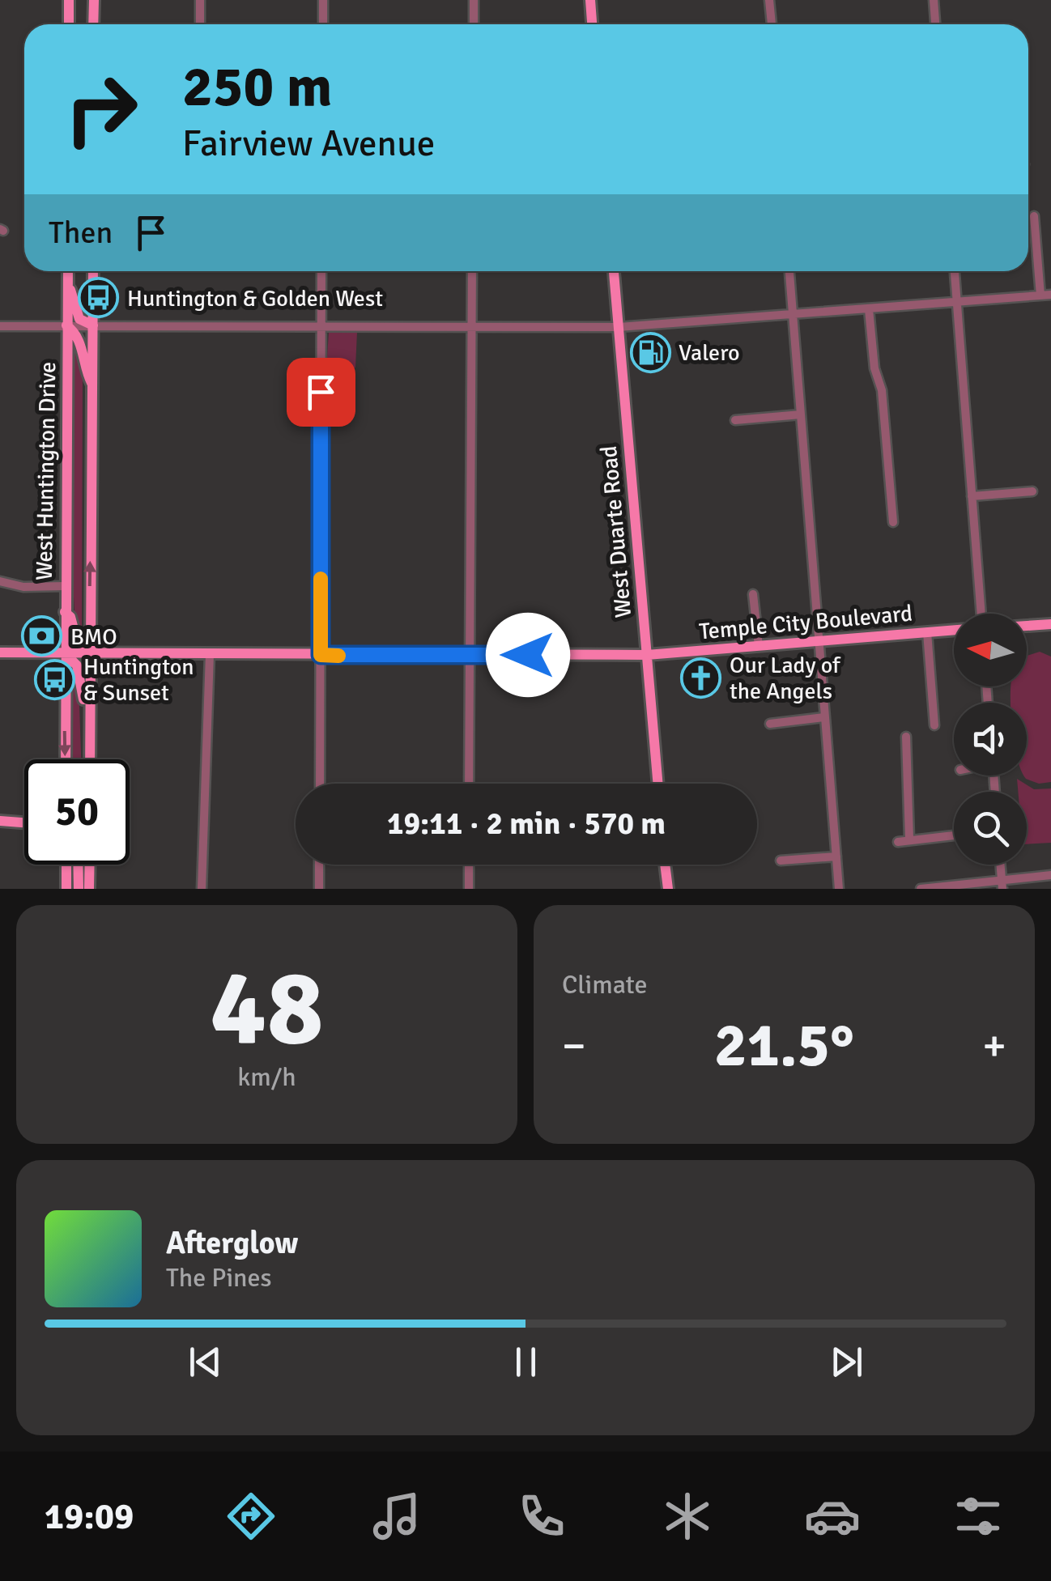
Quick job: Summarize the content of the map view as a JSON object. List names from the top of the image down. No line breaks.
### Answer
{"streets":{"main road":["West Huntington Drive","West Duarte Road","Temple City Boulevard"]},"crossings":[["West Huntington Drive","Temple City Boulevard"],["West Duarte Road","Temple City Boulevard"]],"places":{"bus stop":["Huntington & Golden West","Huntington & Sunset"],"fuel station":["Valero"],"bank":["BMO"],"church":["Our Lady of the Angels"]},"north":"left","page":{"turn":["250 m","Fairview Avenue"],"then":"Then","limit":"50","trip":"19:11 · 2 min · 570 m","tile":[["48","km/h"],"Climate"],"heat":["−","21.5°","+"],"song":["Afterglow","The Pines"],"tabs":"19:09"}}
